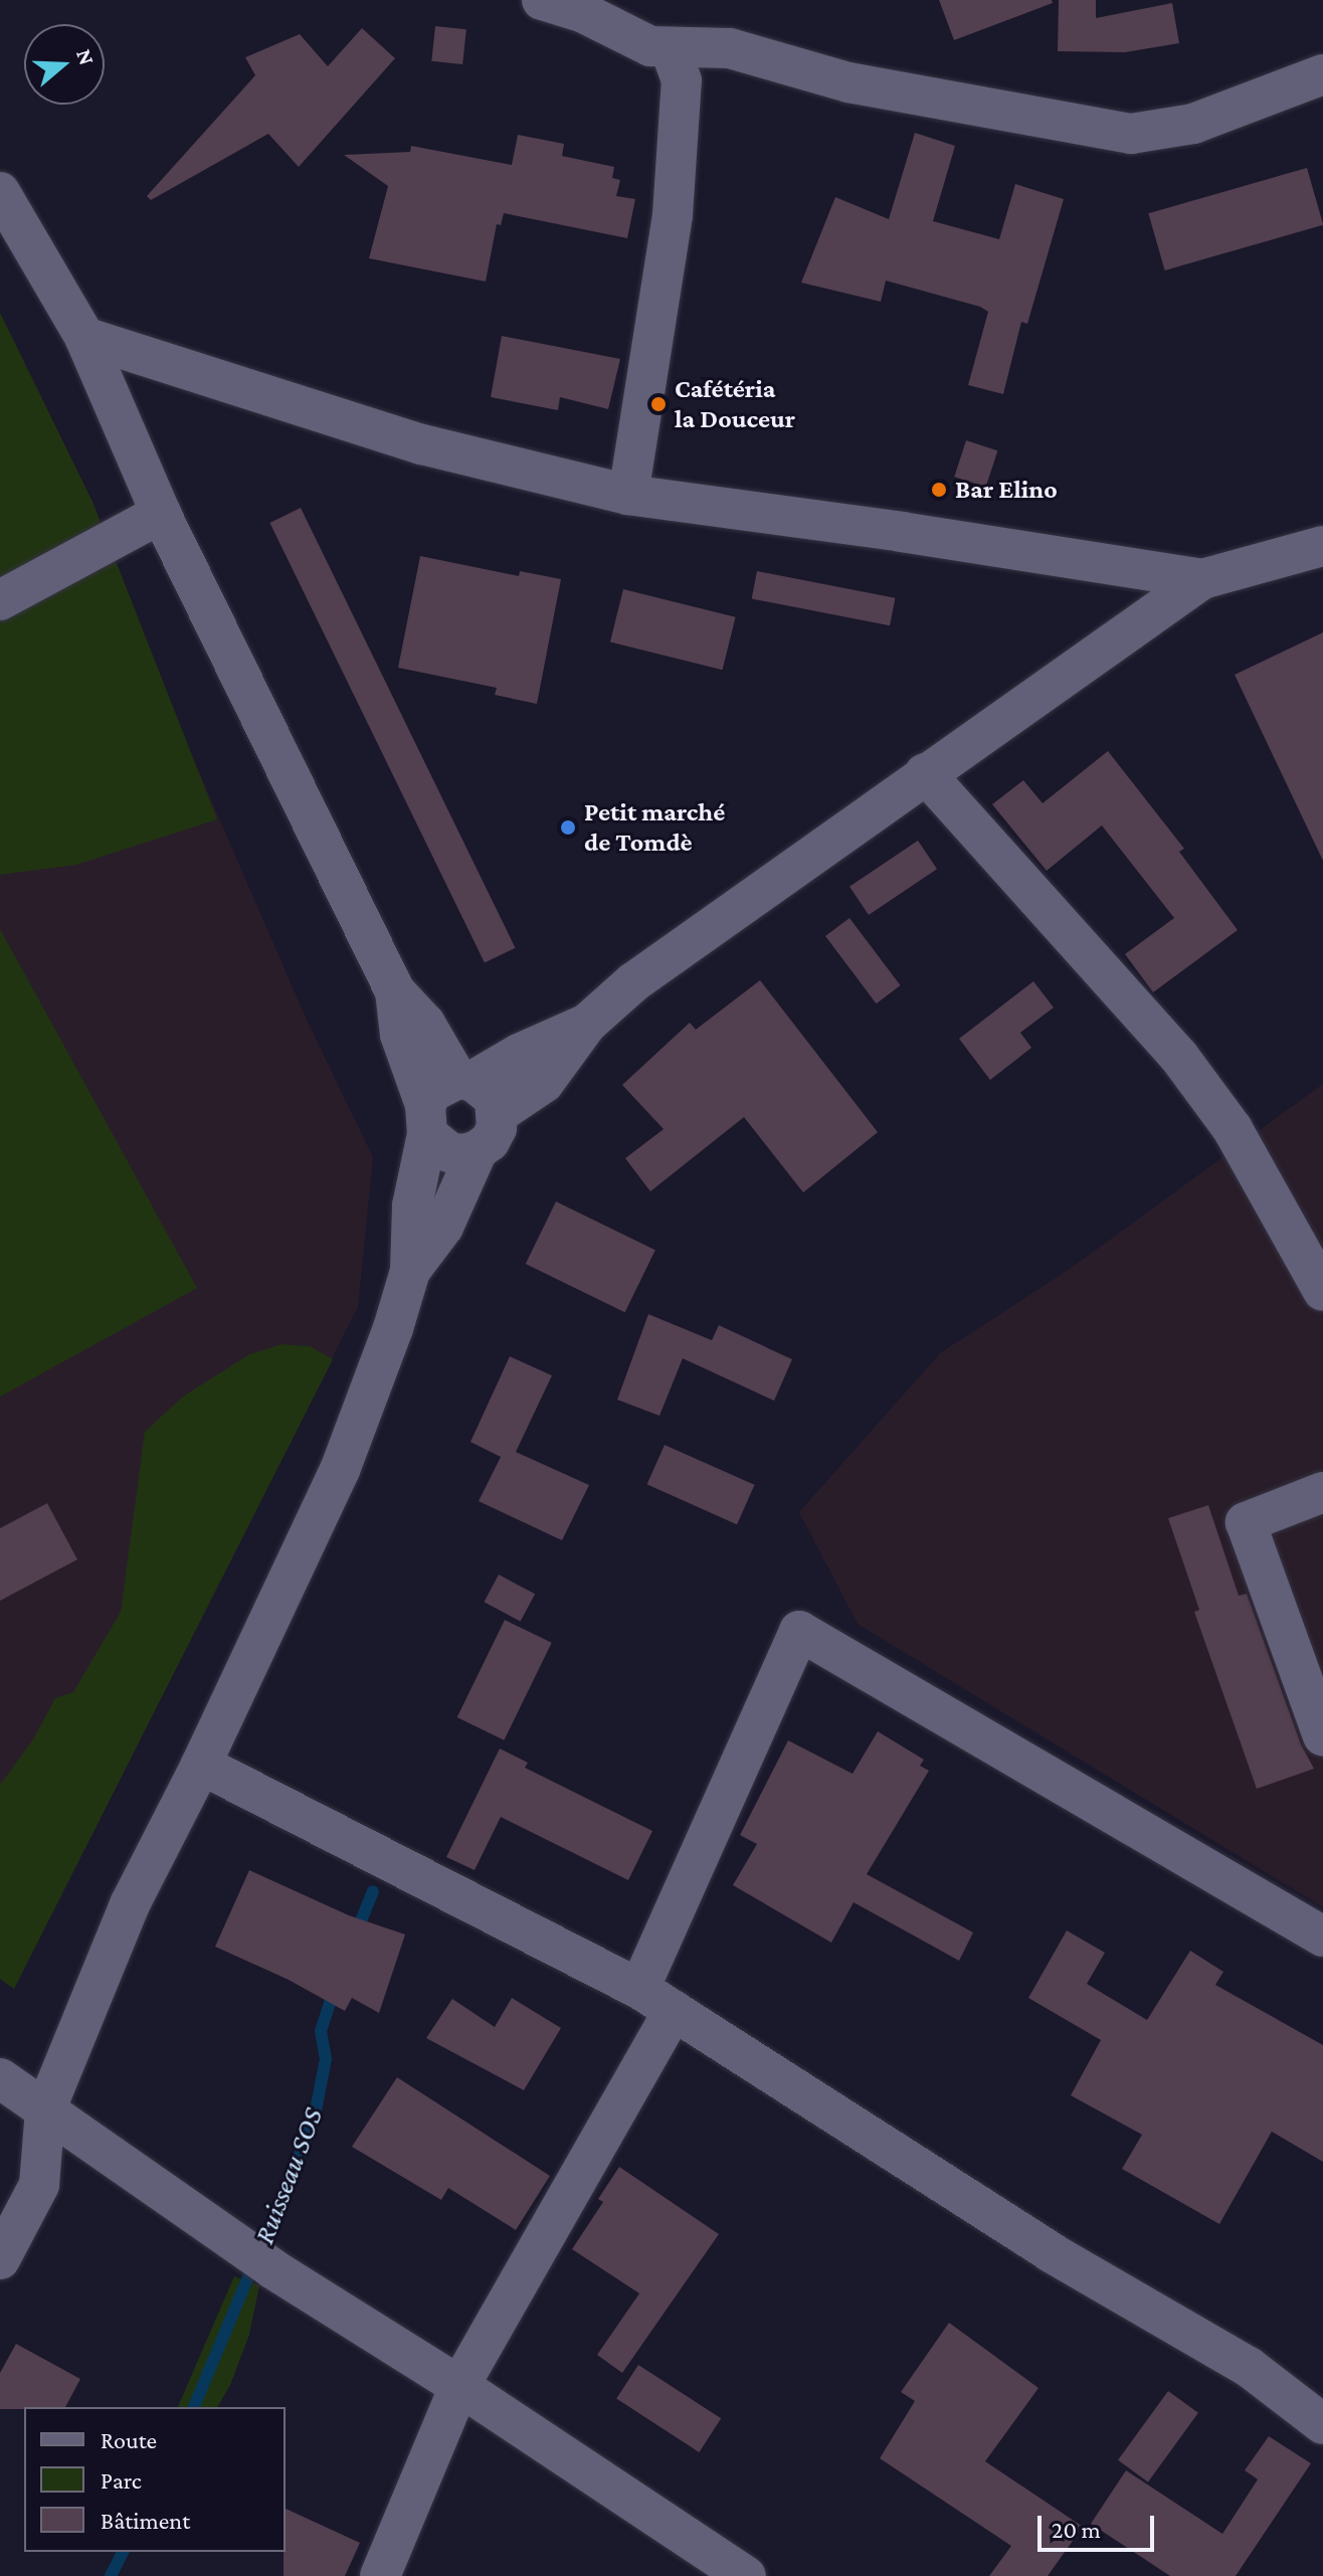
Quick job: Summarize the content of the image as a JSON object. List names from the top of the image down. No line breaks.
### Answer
{"water":["Ruisseau SOS"],"places":["Cafétéria la Douceur","Bar Elino","Petit marché de Tomdè"],"legend":["Route","Parc","Bâtiment"],"scale_bar":"20 m","north":"right"}
